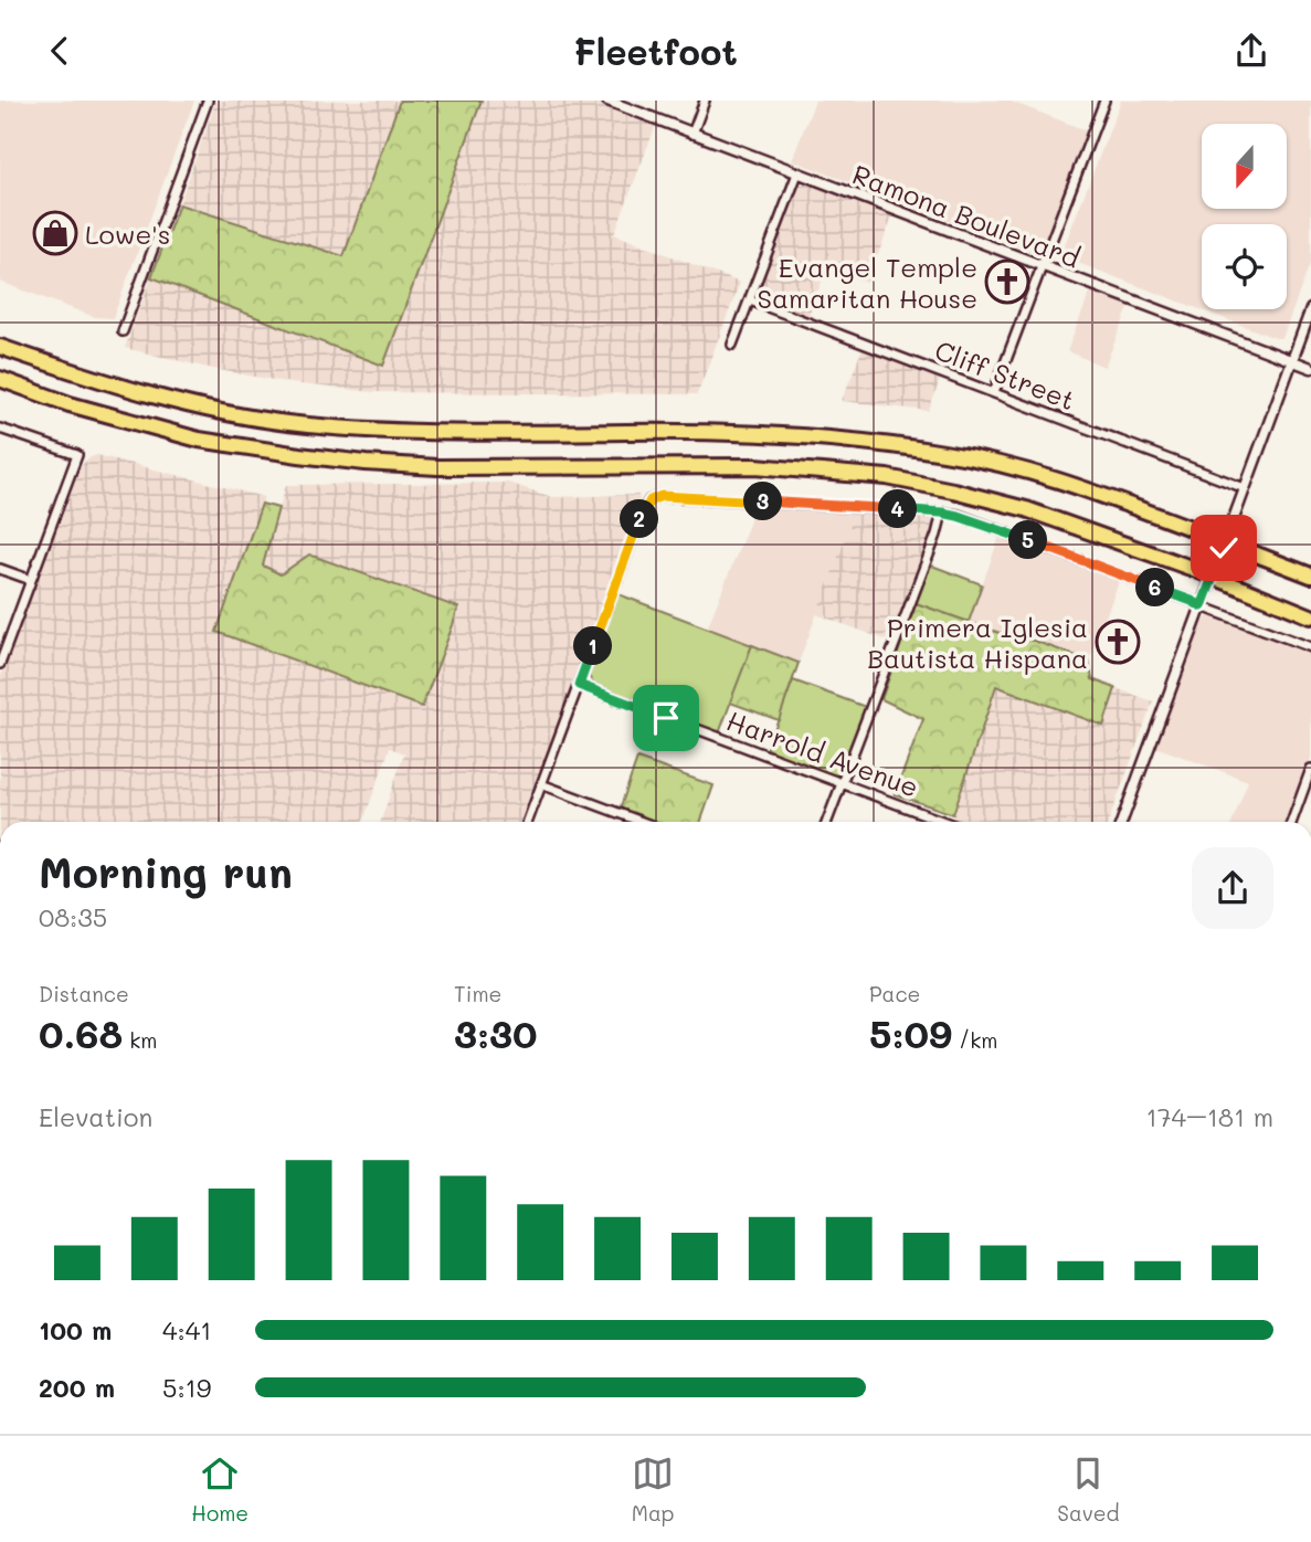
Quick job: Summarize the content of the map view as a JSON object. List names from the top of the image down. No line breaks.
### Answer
{"streets":{"street":["Ramona Boulevard","Cliff Street","Harrold Avenue"]},"places":{"shop":["Lowe's"],"church":["Evangel Temple Samaritan House","Primera Iglesia Bautista Hispana"]},"north":"bottom","page":{"header":"Fleetfoot","pins":["3","4","2","5","6","1"],"heading":["Morning run","08:35"],"stats":[["Distance","0.68 km"],["Time","3:30"],["Pace","5:09 /km"]],"chart":["Elevation","174–181 m"],"list":[{"name":"100 m","note":"4:41"},{"name":"200 m","note":"5:19"}],"tabs":["Home","Map","Saved"]}}
